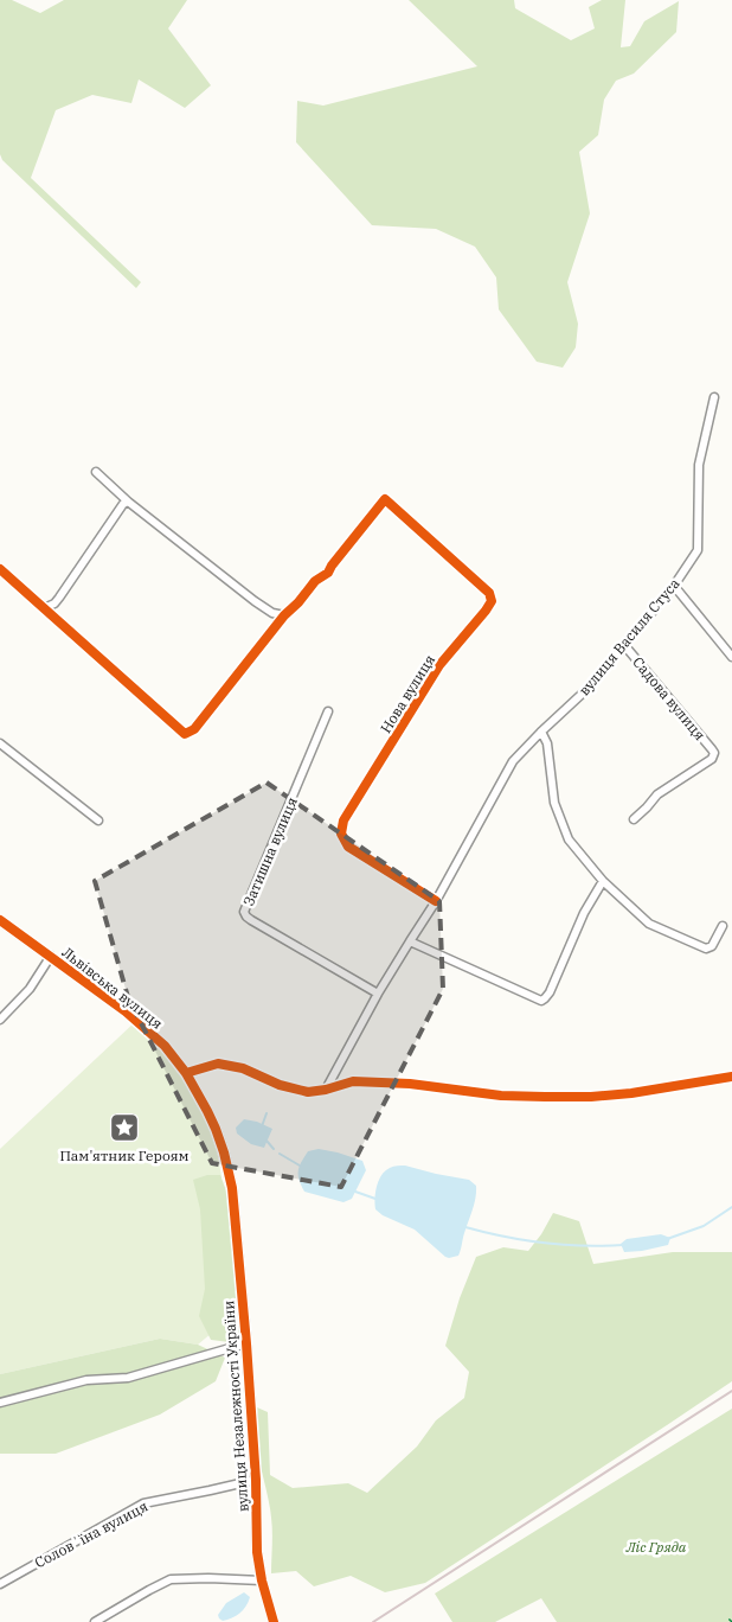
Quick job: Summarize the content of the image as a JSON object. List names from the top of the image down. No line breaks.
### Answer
{"streets":{"main road":["Львівська вулиця","вулиця Незалежності України"],"street":["вулиця Василя Стуса","Нова вулиця","Садова вулиця","Затишна вулиця","Соловʼїна вулиця"]},"crossings":[["вулиця Василя Стуса","Нова вулиця"],["вулиця Василя Стуса","Садова вулиця"],["вулиця Василя Стуса","Затишна вулиця"],["Львівська вулиця","вулиця Незалежності України"],["вулиця Незалежності України","Соловʼїна вулиця"]],"parks":["Ліс Гряда"],"places":{"place":["Пам'ятник Героям"]}}
